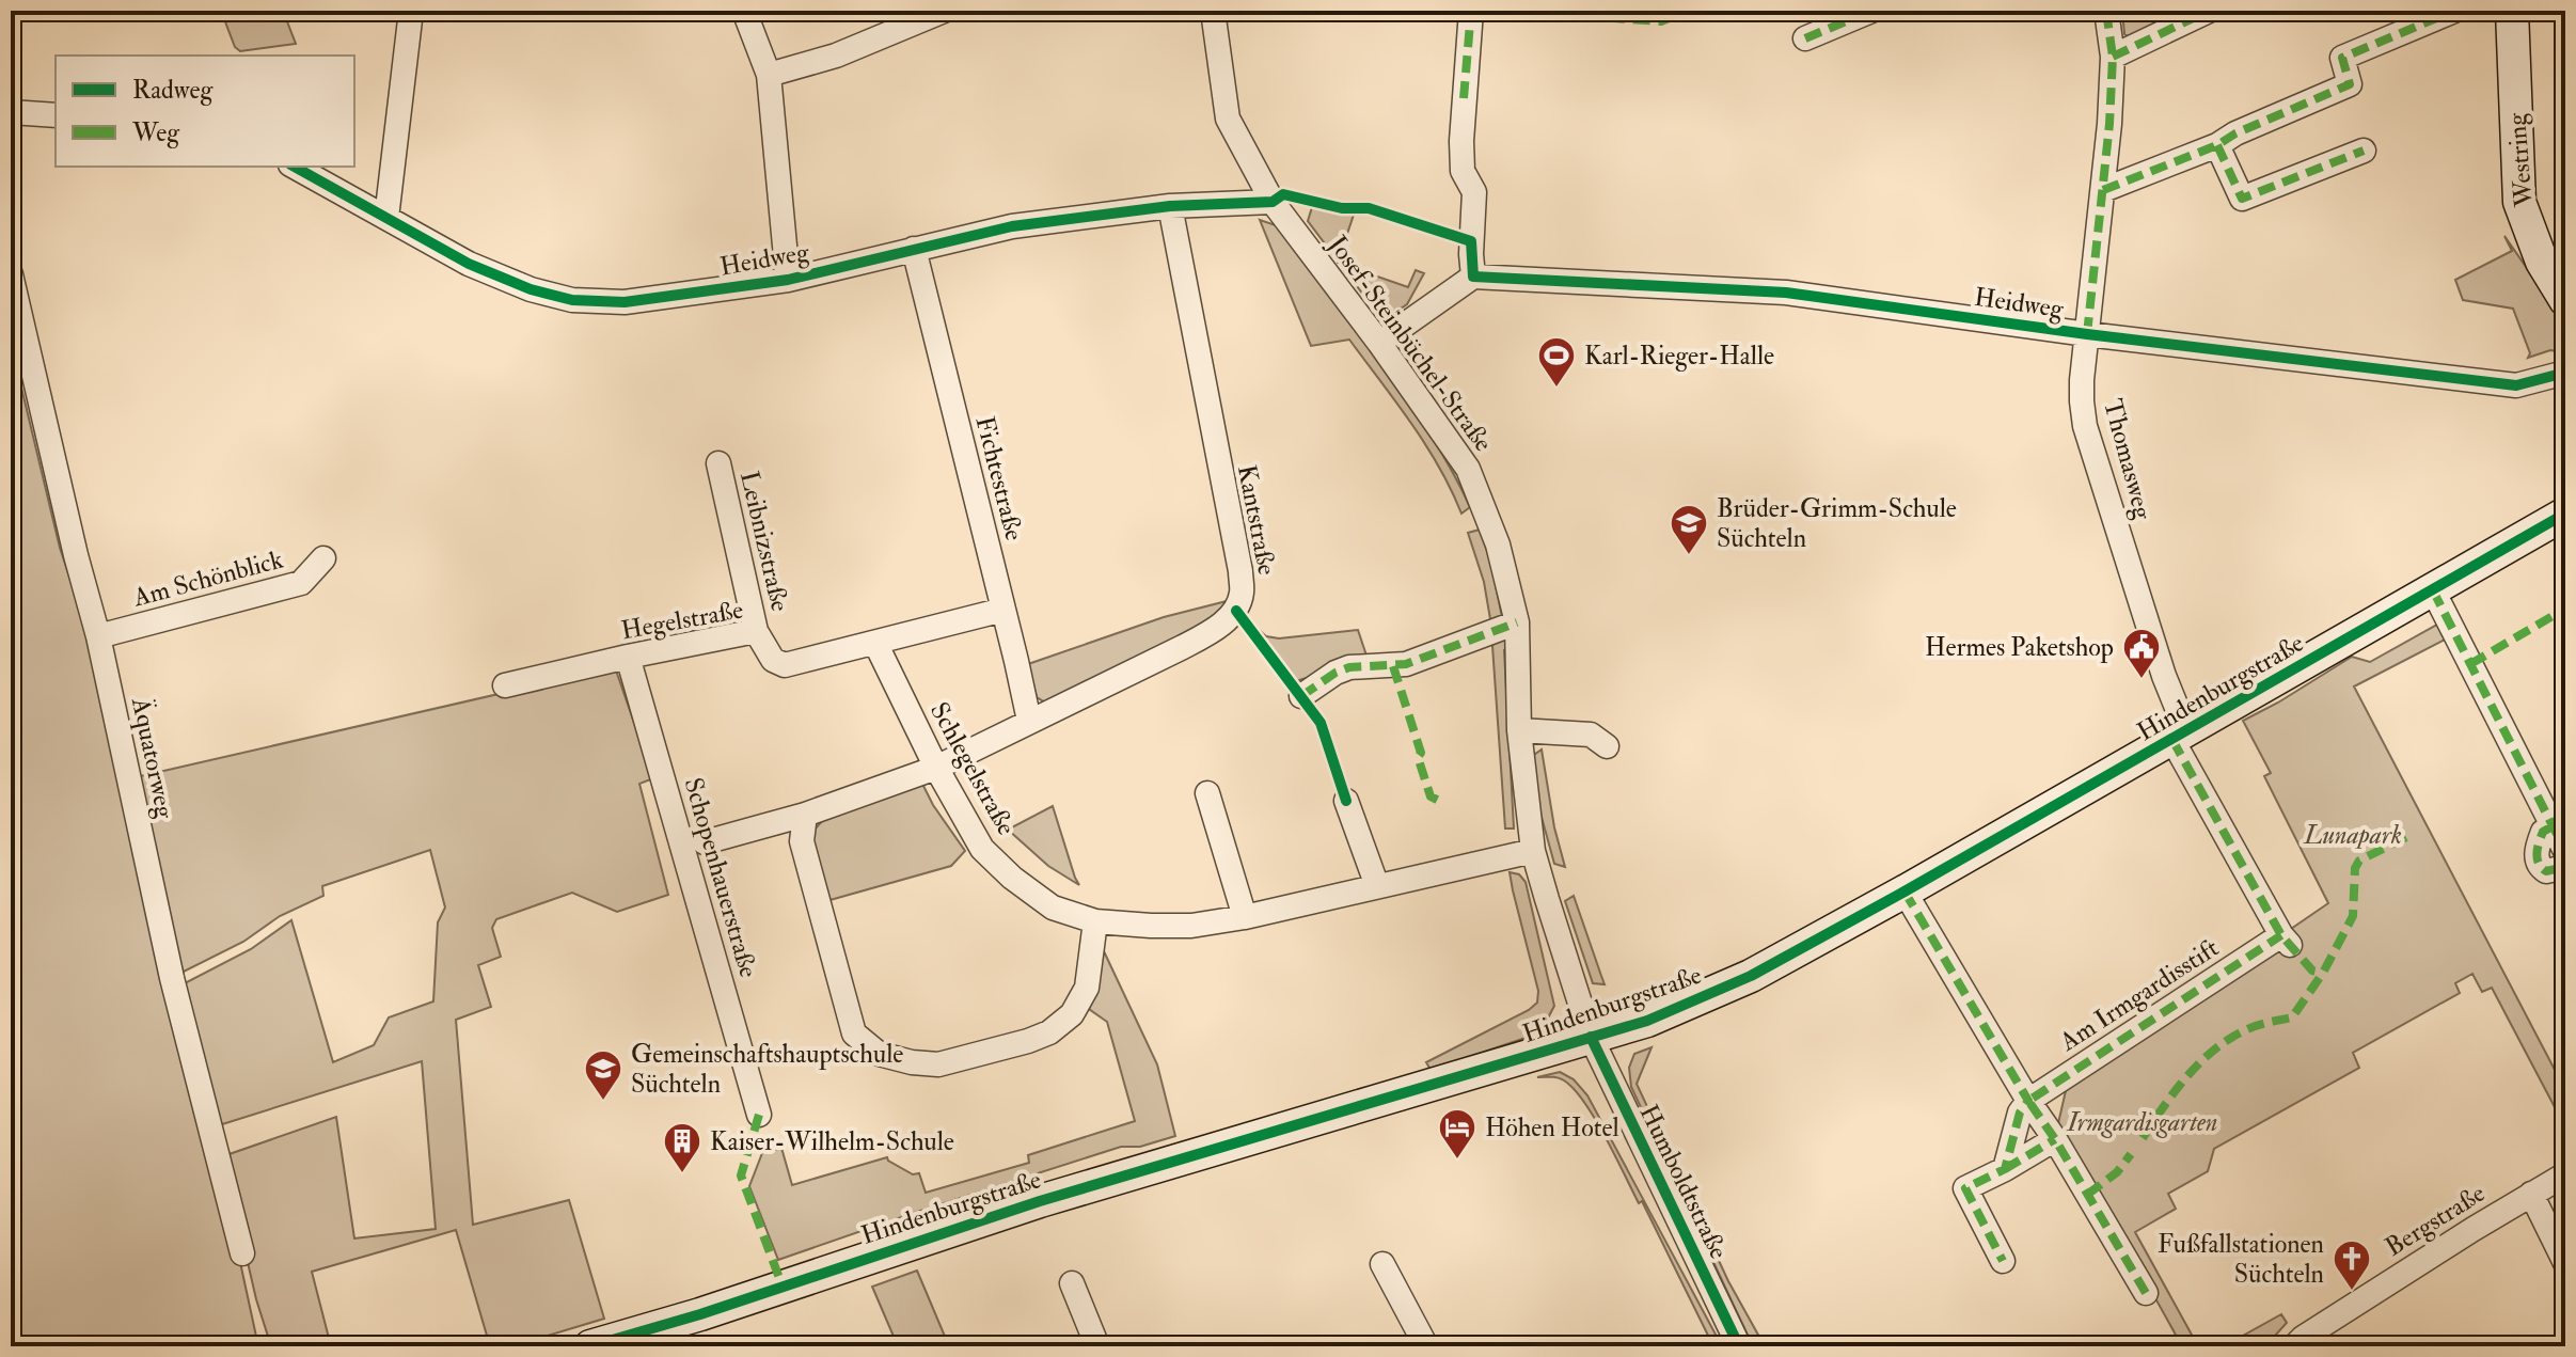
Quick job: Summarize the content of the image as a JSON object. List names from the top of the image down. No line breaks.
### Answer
{"streets":{"main road":["Westring","Hindenburgstraße"],"street":["Heidweg","Josef-Steinbüchel-Straße","Thomasweg","Fichtestraße","Kantstraße","Leibnizstraße","Am Schönblick","Hegelstraße","Äquatorweg","Schlegelstraße","Schopenhauerstraße","Am Irmgardisstift","Humboldtstraße","Bergstraße"]},"crossings":[["Heidweg","Josef-Steinbüchel-Straße"],["Heidweg","Thomasweg"],["Heidweg","Fichtestraße"],["Heidweg","Kantstraße"],["Josef-Steinbüchel-Straße","Hindenburgstraße"],["Josef-Steinbüchel-Straße","Schlegelstraße"],["Josef-Steinbüchel-Straße","Humboldtstraße"],["Thomasweg","Hindenburgstraße"],["Thomasweg","Am Irmgardisstift"],["Fichtestraße","Kantstraße"],["Fichtestraße","Hegelstraße"],["Kantstraße","Schlegelstraße"],["Leibnizstraße","Hegelstraße"],["Am Schönblick","Äquatorweg"],["Hegelstraße","Schlegelstraße"],["Hegelstraße","Schopenhauerstraße"],["Hindenburgstraße","Am Irmgardisstift"],["Hindenburgstraße","Humboldtstraße"]],"parks":["Lunapark","Irmgardisgarten"],"places":{"sports":["Karl-Rieger-Halle"],"school or university":["Brüder-Grimm-Schule Süchteln","Gemeinschaftshauptschule Süchteln"],"public building":["Hermes Paketshop"],"hotel":["Höhen Hotel"],"building":["Kaiser-Wilhelm-Schule"],"church":["Fußfallstationen Süchteln"]},"legend":["Radweg","Weg"]}
